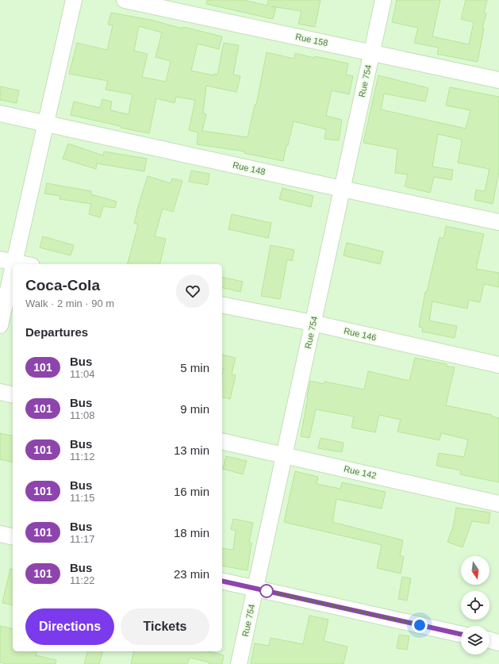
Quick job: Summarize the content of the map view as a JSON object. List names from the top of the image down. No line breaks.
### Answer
{"streets":{"street":["Rue 158","Rue 754","Rue 148","Rue 146","Rue 142"]},"crossings":[["Rue 158","Rue 754"],["Rue 754","Rue 148"],["Rue 754","Rue 146"],["Rue 754","Rue 142"]],"lines":["bus line 101"],"north":"bottom","page":{"heading":[["Coca-Cola","Walk · 2 min · 90 m"],"Departures"],"list":[{"mark":"101","name":"Bus","note":"11:04","value":"5 min"},{"mark":"101","name":"Bus","note":"11:08","value":"9 min"},{"mark":"101","name":"Bus","note":"11:12","value":"13 min"},{"mark":"101","name":"Bus","note":"11:15","value":"16 min"},{"mark":"101","name":"Bus","note":"11:17","value":"18 min"},{"mark":"101","name":"Bus","note":"11:22","value":"23 min"}],"buttons":["Directions","Tickets"]}}
